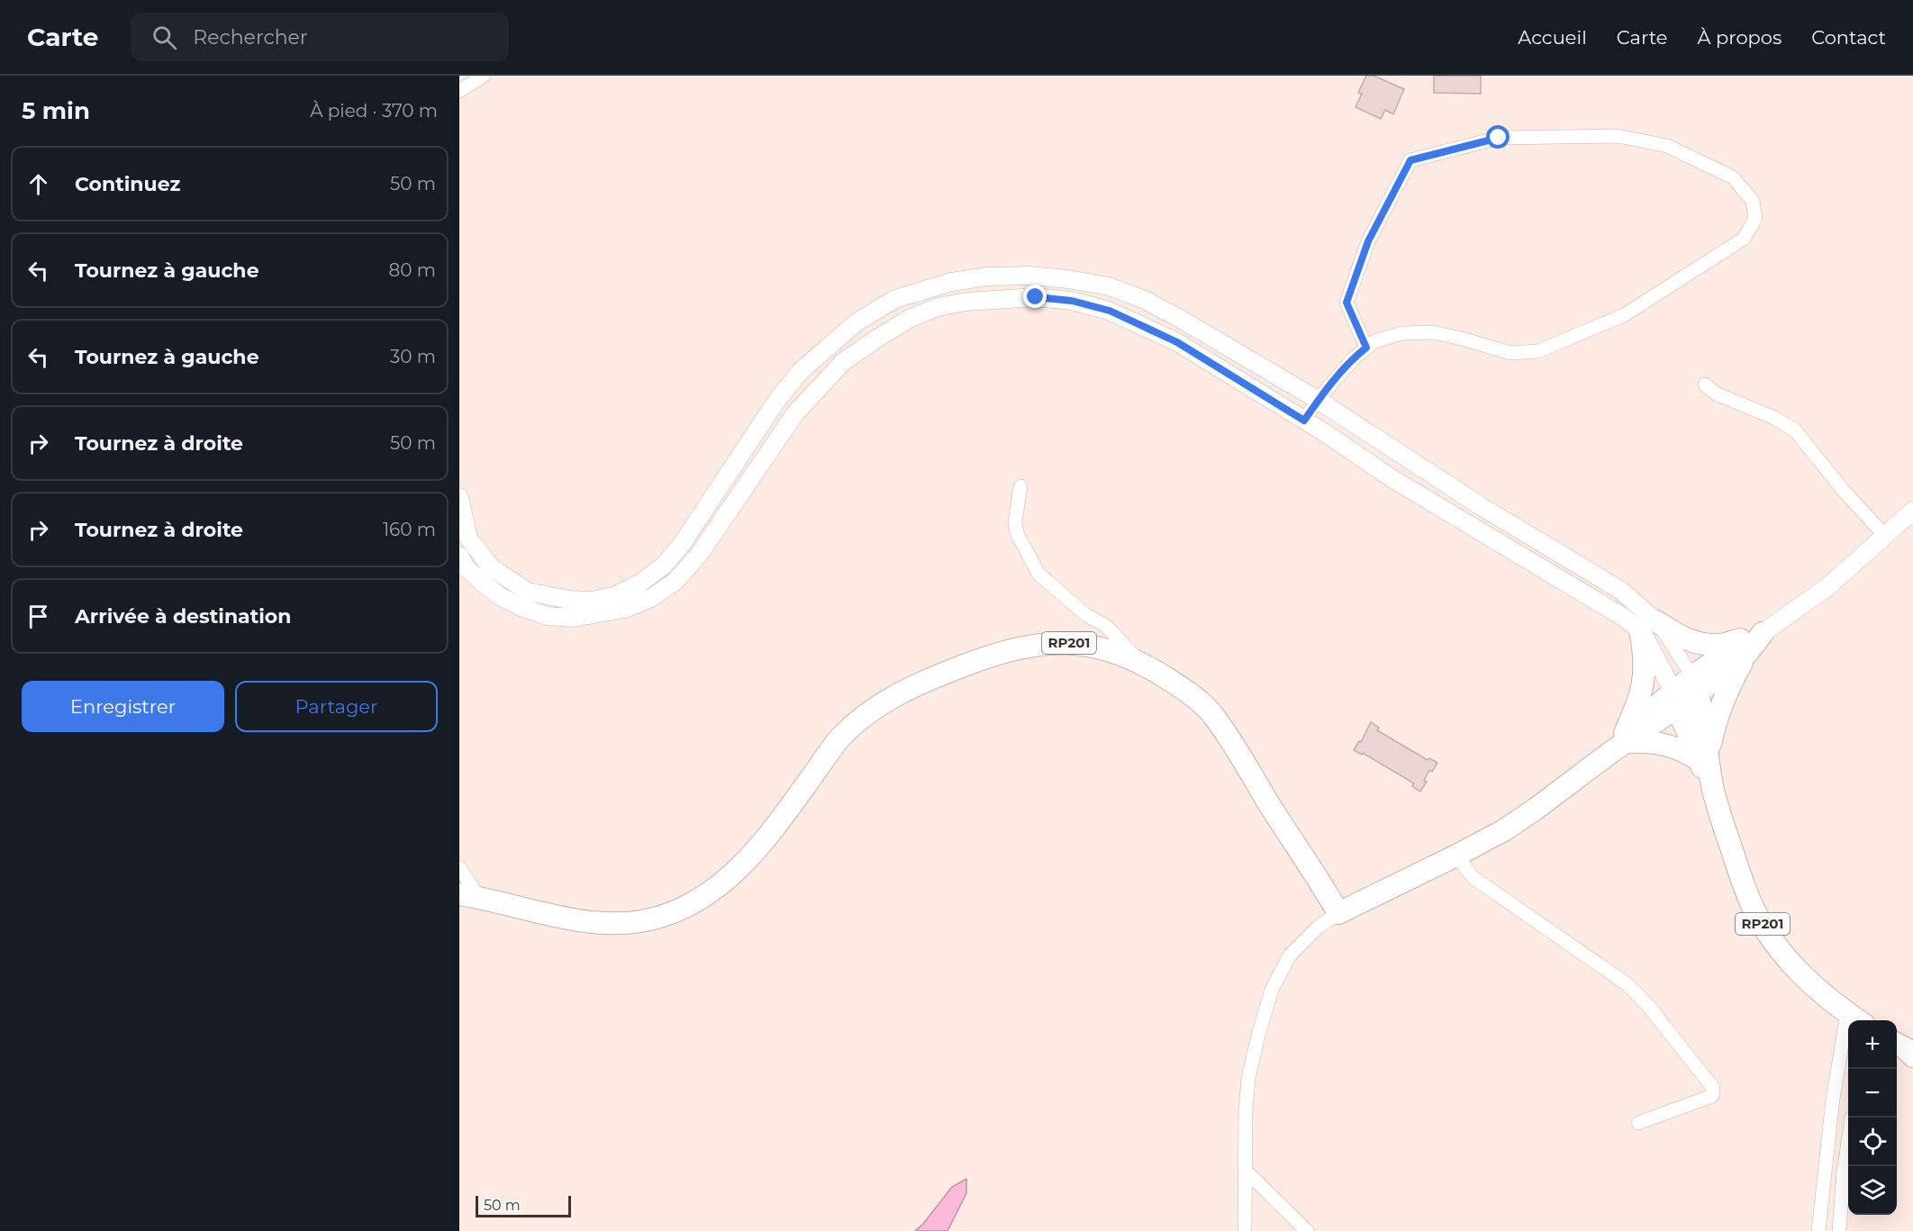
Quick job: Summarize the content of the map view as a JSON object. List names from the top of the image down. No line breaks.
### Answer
{"streets":{"main road":["RP201"]},"scale_bar":"50 m","page":{"header":"Carte","search":"Rechercher","nav":["Accueil","Carte","À propos","Contact"],"heading":["5 min","À pied · 370 m"],"list":[["Continuez","50 m"],["Tournez à gauche","80 m"],["Tournez à gauche","30 m"],["Tournez à droite","50 m"],["Tournez à droite","160 m"],"Arrivée à destination"],"buttons":["Enregistrer","Partager"],"map_buttons":["+","−"],"scale":"50 m"}}
